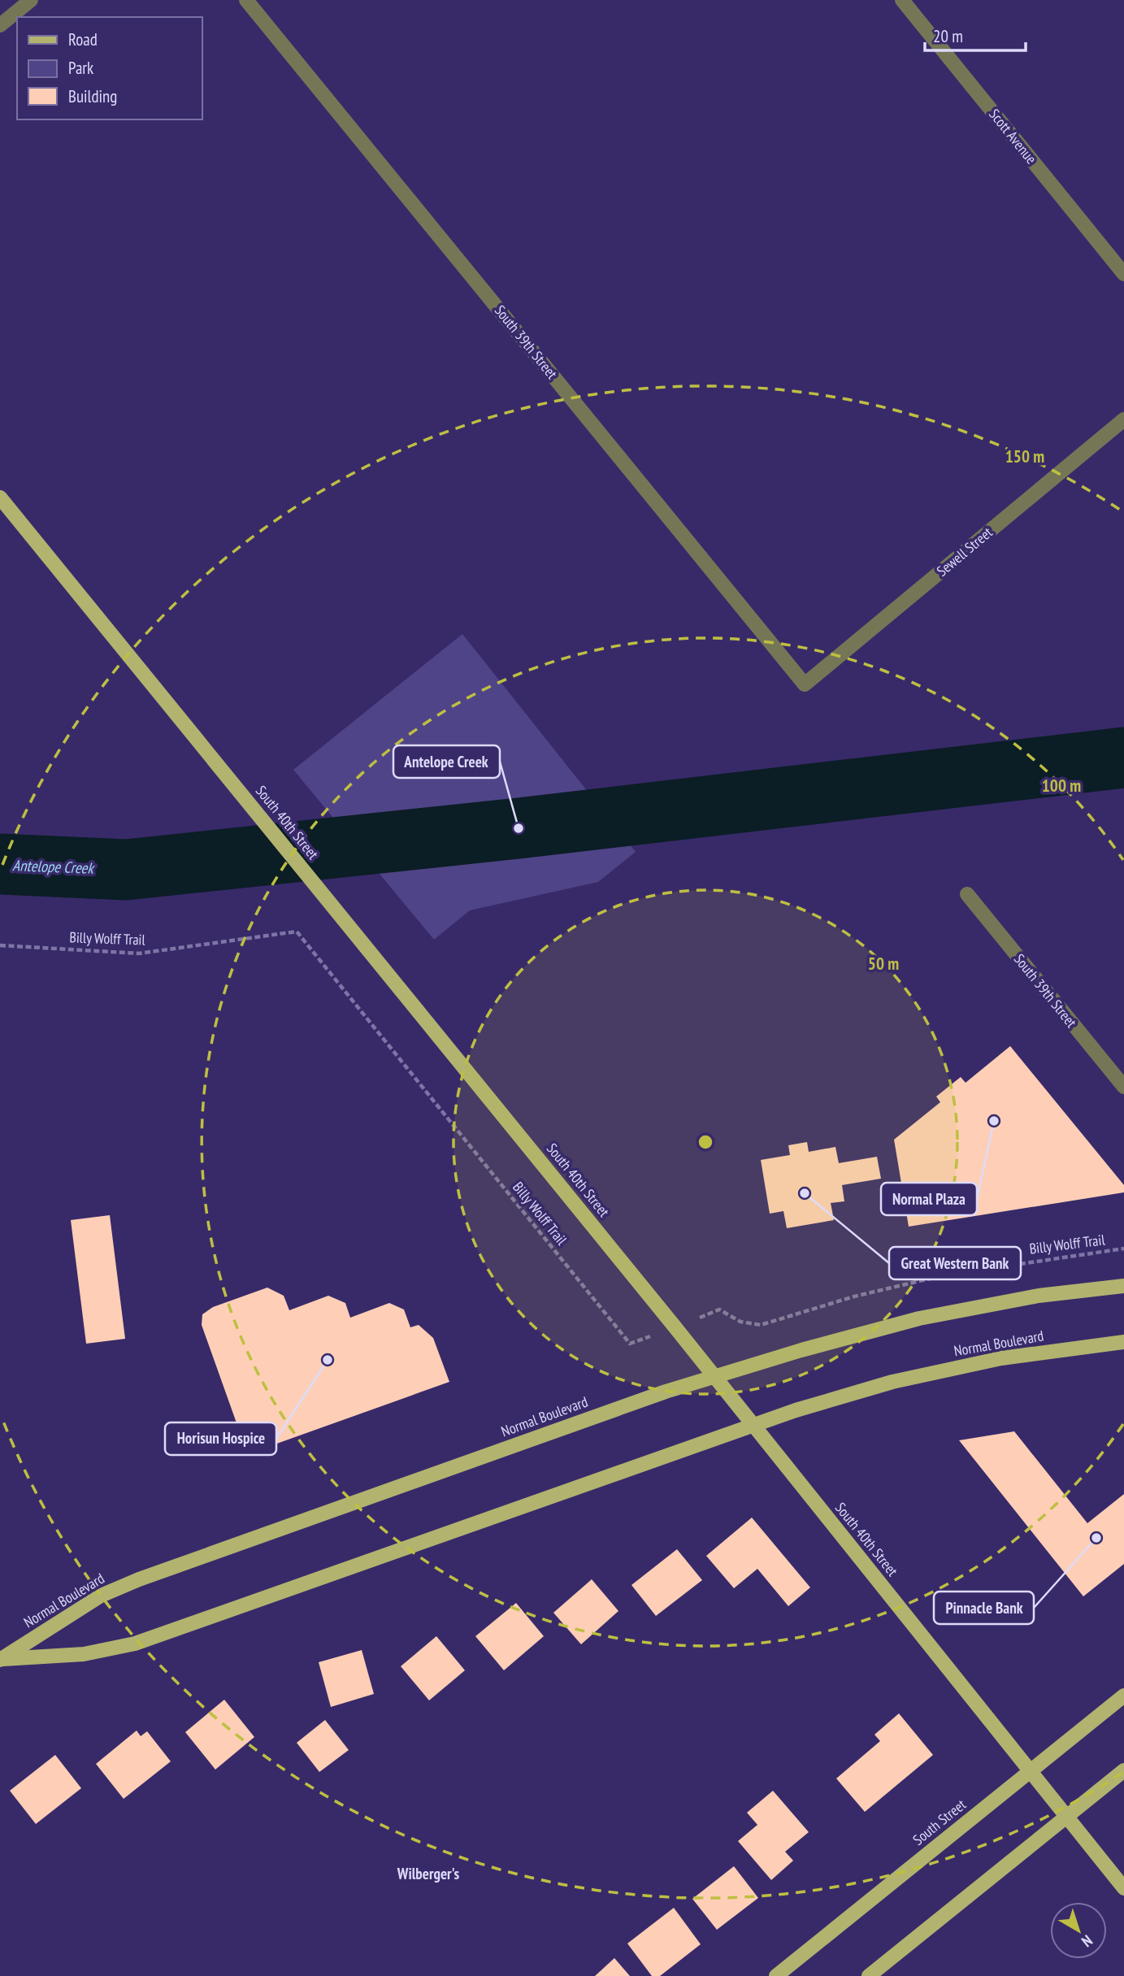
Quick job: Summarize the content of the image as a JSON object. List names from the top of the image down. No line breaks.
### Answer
{"streets":{"main road":["South 40th Street","Normal Boulevard","South Street"],"street":["Scott Avenue","South 39th Street","Sewell Street"],"path":["Billy Wolff Trail"]},"crossings":[["South 39th Street","Sewell Street"],["South 40th Street","Billy Wolff Trail"],["South 40th Street","Normal Boulevard"],["South 40th Street","South Street"]],"districts":["Wilberger's"],"water":["Antelope Creek"],"places":["Antelope Creek","Normal Plaza","Great Western Bank","Horisun Hospice","Pinnacle Bank"],"legend":["Road","Park","Building"],"scale_bar":"20 m","north":"bottom right","rings":["150 m","100 m","50 m"]}
